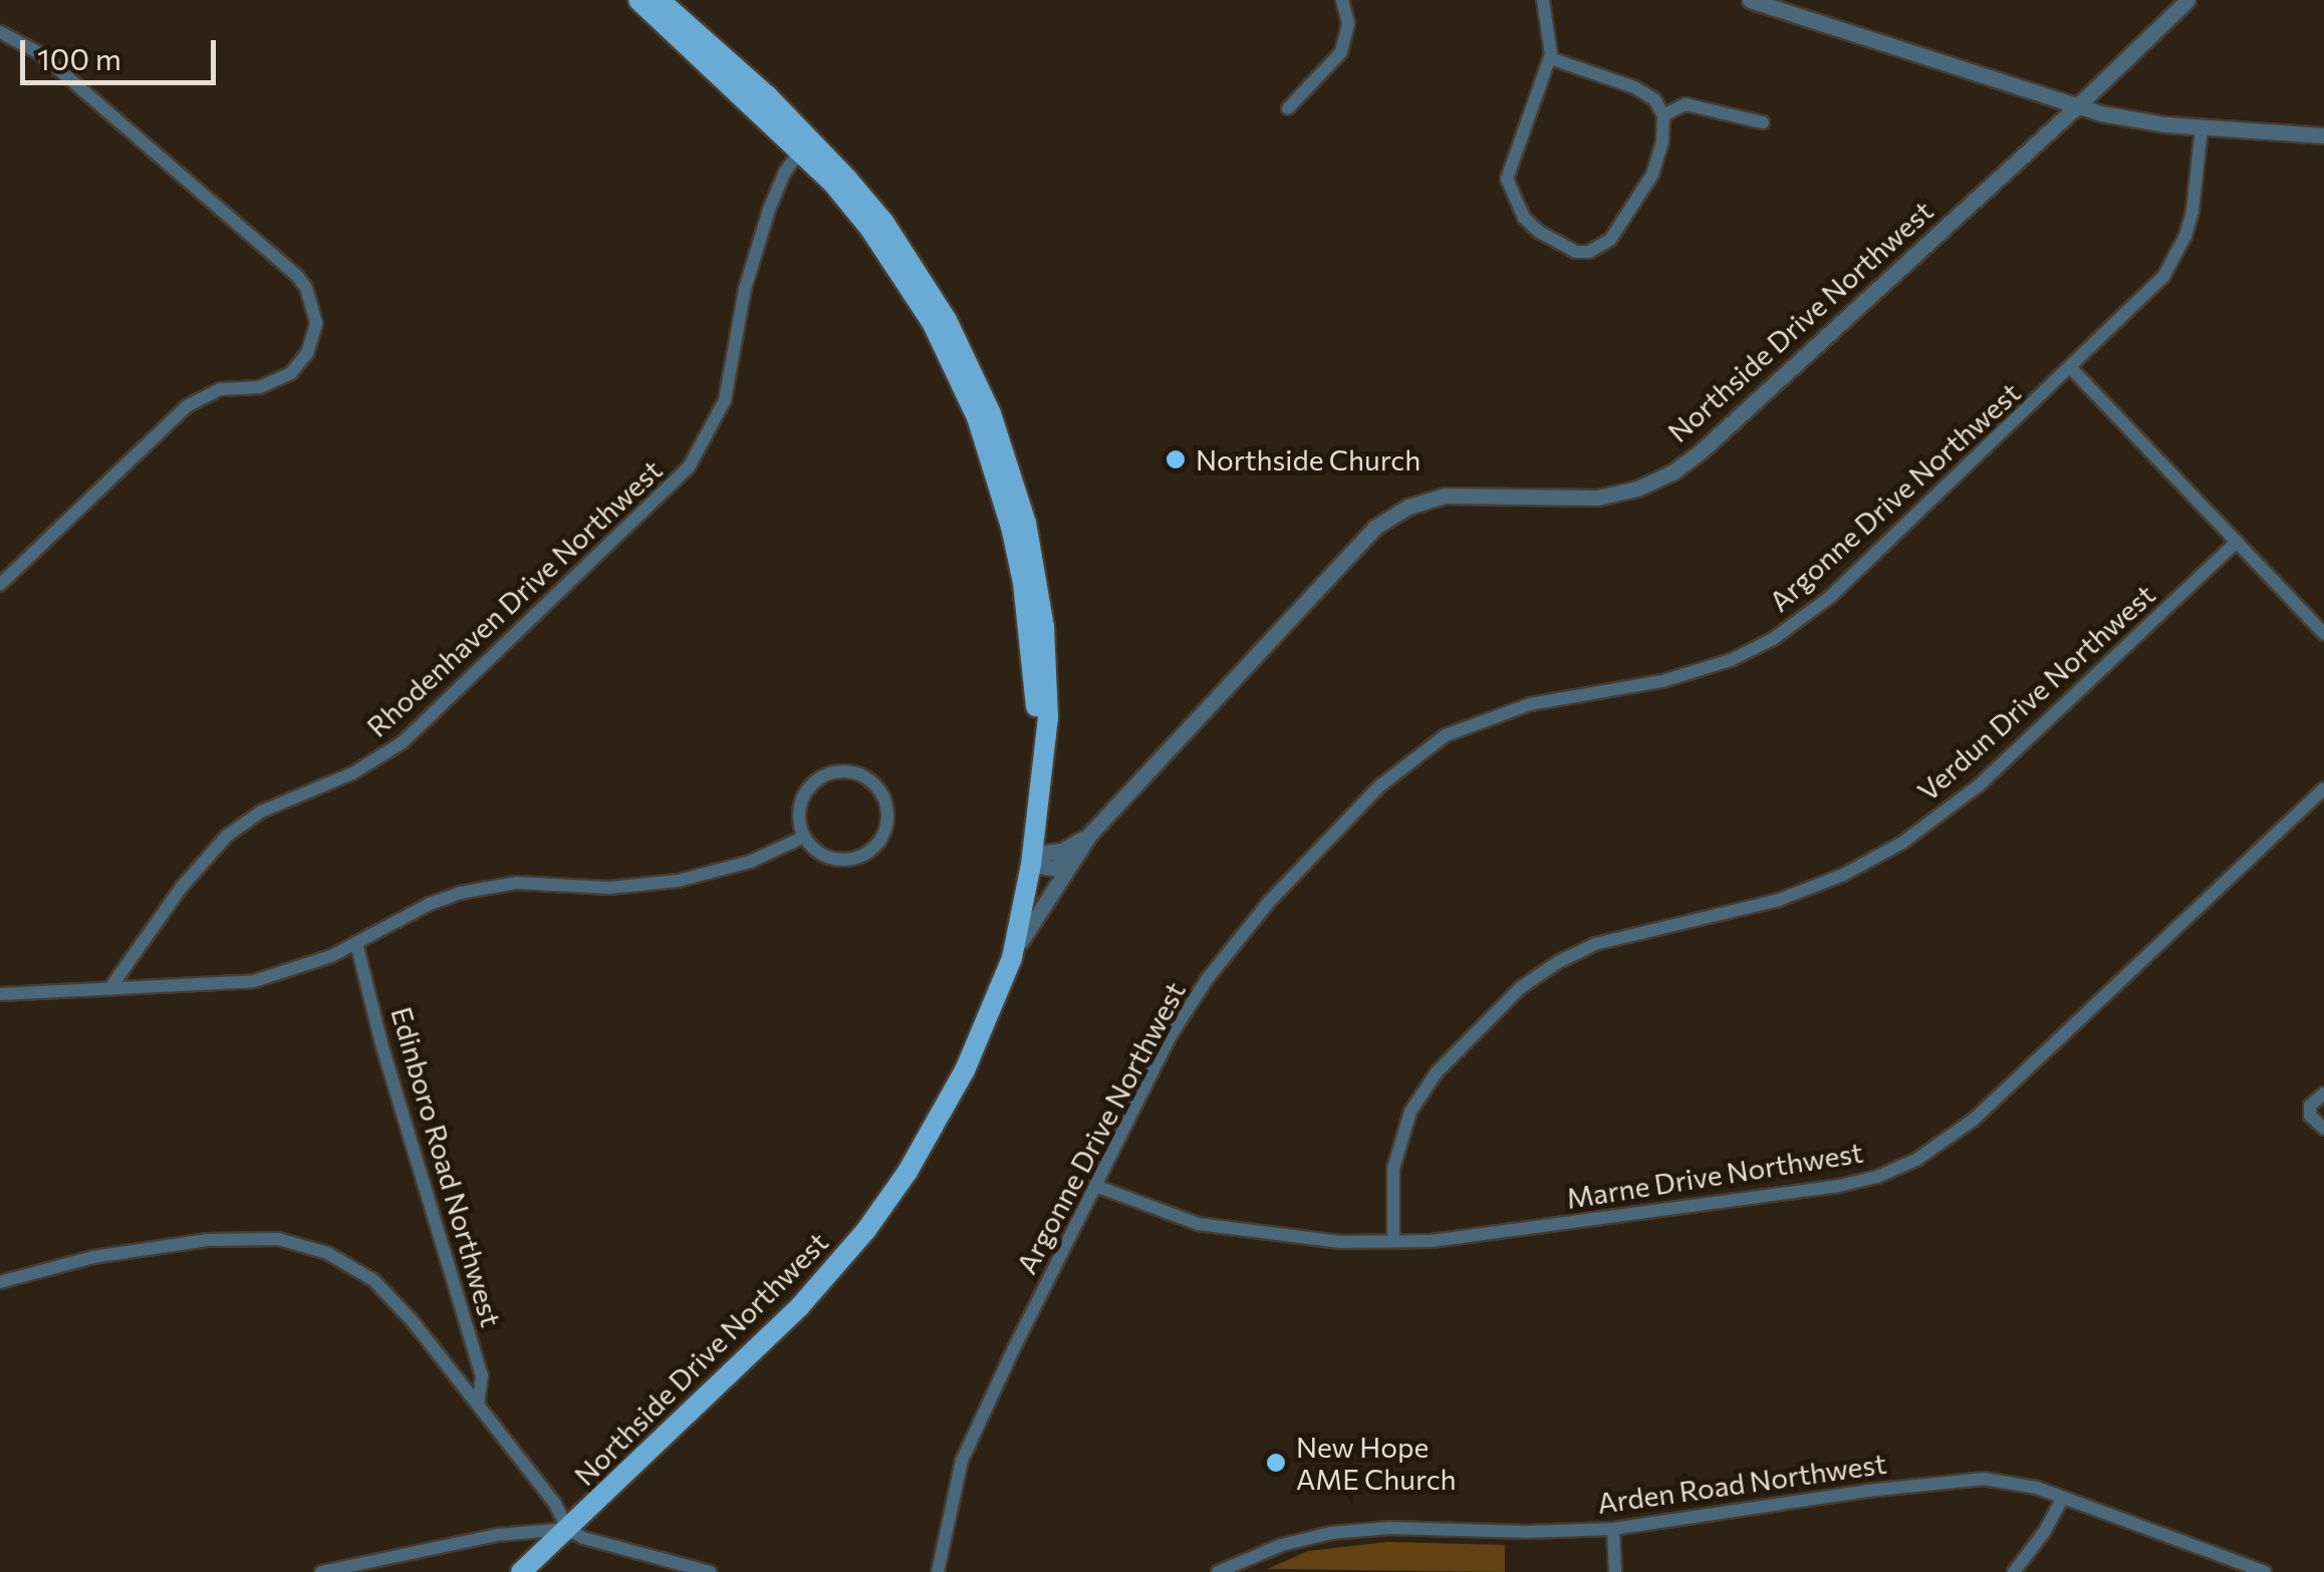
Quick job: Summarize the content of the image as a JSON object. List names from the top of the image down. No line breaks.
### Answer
{"streets":{"main road":["Northside Drive Northwest"],"street":["Argonne Drive Northwest","Rhodenhaven Drive Northwest","Verdun Drive Northwest","Edinboro Road Northwest","Marne Drive Northwest","Arden Road Northwest"]},"crossings":[["Argonne Drive Northwest","Marne Drive Northwest"],["Verdun Drive Northwest","Marne Drive Northwest"]],"places":["Northside Church","New Hope AME Church"],"scale_bar":"100 m"}
